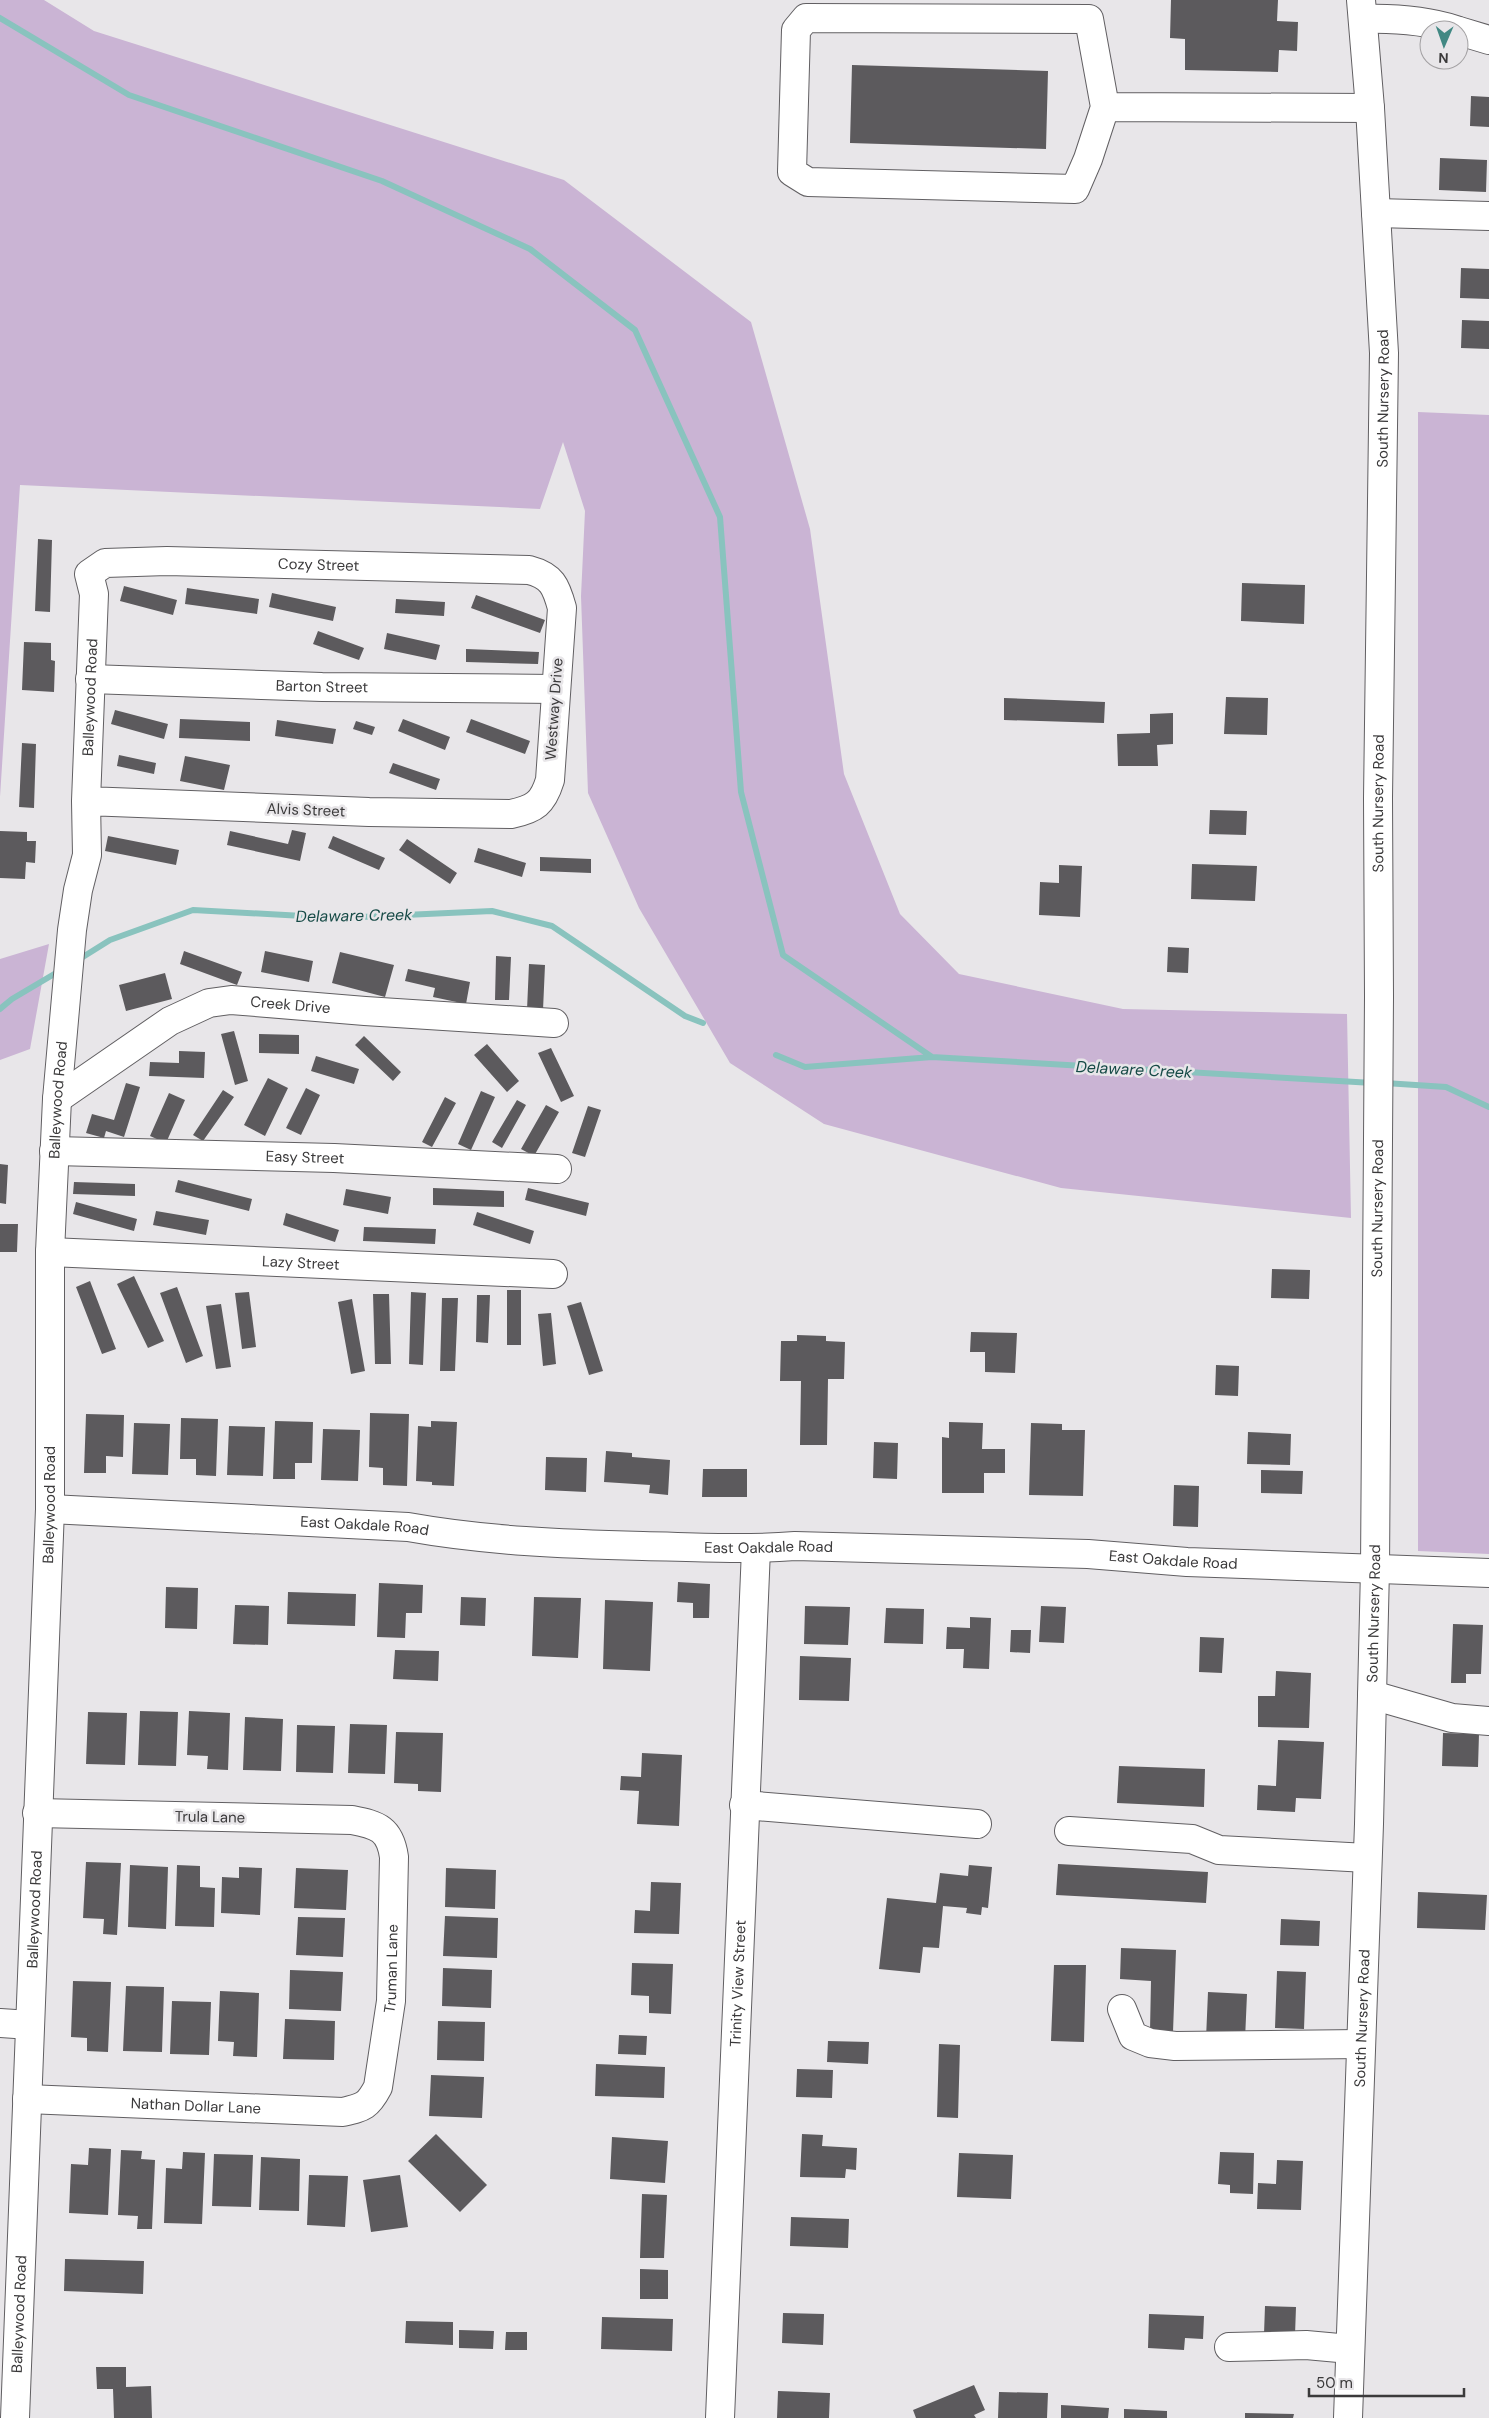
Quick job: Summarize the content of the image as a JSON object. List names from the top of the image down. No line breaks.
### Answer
{"streets":{"street":["South Nursery Road","Cozy Street","Barton Street","Balleywood Road","Westway Drive","Alvis Street","Creek Drive","Easy Street","Lazy Street","East Oakdale Road","Trula Lane","Truman Lane","Trinity View Street","Nathan Dollar Lane"]},"crossings":[["South Nursery Road","East Oakdale Road"],["Cozy Street","Balleywood Road"],["Cozy Street","Westway Drive"],["Barton Street","Balleywood Road"],["Barton Street","Westway Drive"],["Balleywood Road","Alvis Street"],["Balleywood Road","Creek Drive"],["Balleywood Road","Easy Street"],["Balleywood Road","Lazy Street"],["Balleywood Road","East Oakdale Road"],["Balleywood Road","Trula Lane"],["Balleywood Road","Nathan Dollar Lane"],["Westway Drive","Alvis Street"],["East Oakdale Road","Trinity View Street"],["Trula Lane","Truman Lane"],["Truman Lane","Nathan Dollar Lane"]],"water":["Delaware Creek"],"scale_bar":"50 m","north":"bottom"}
